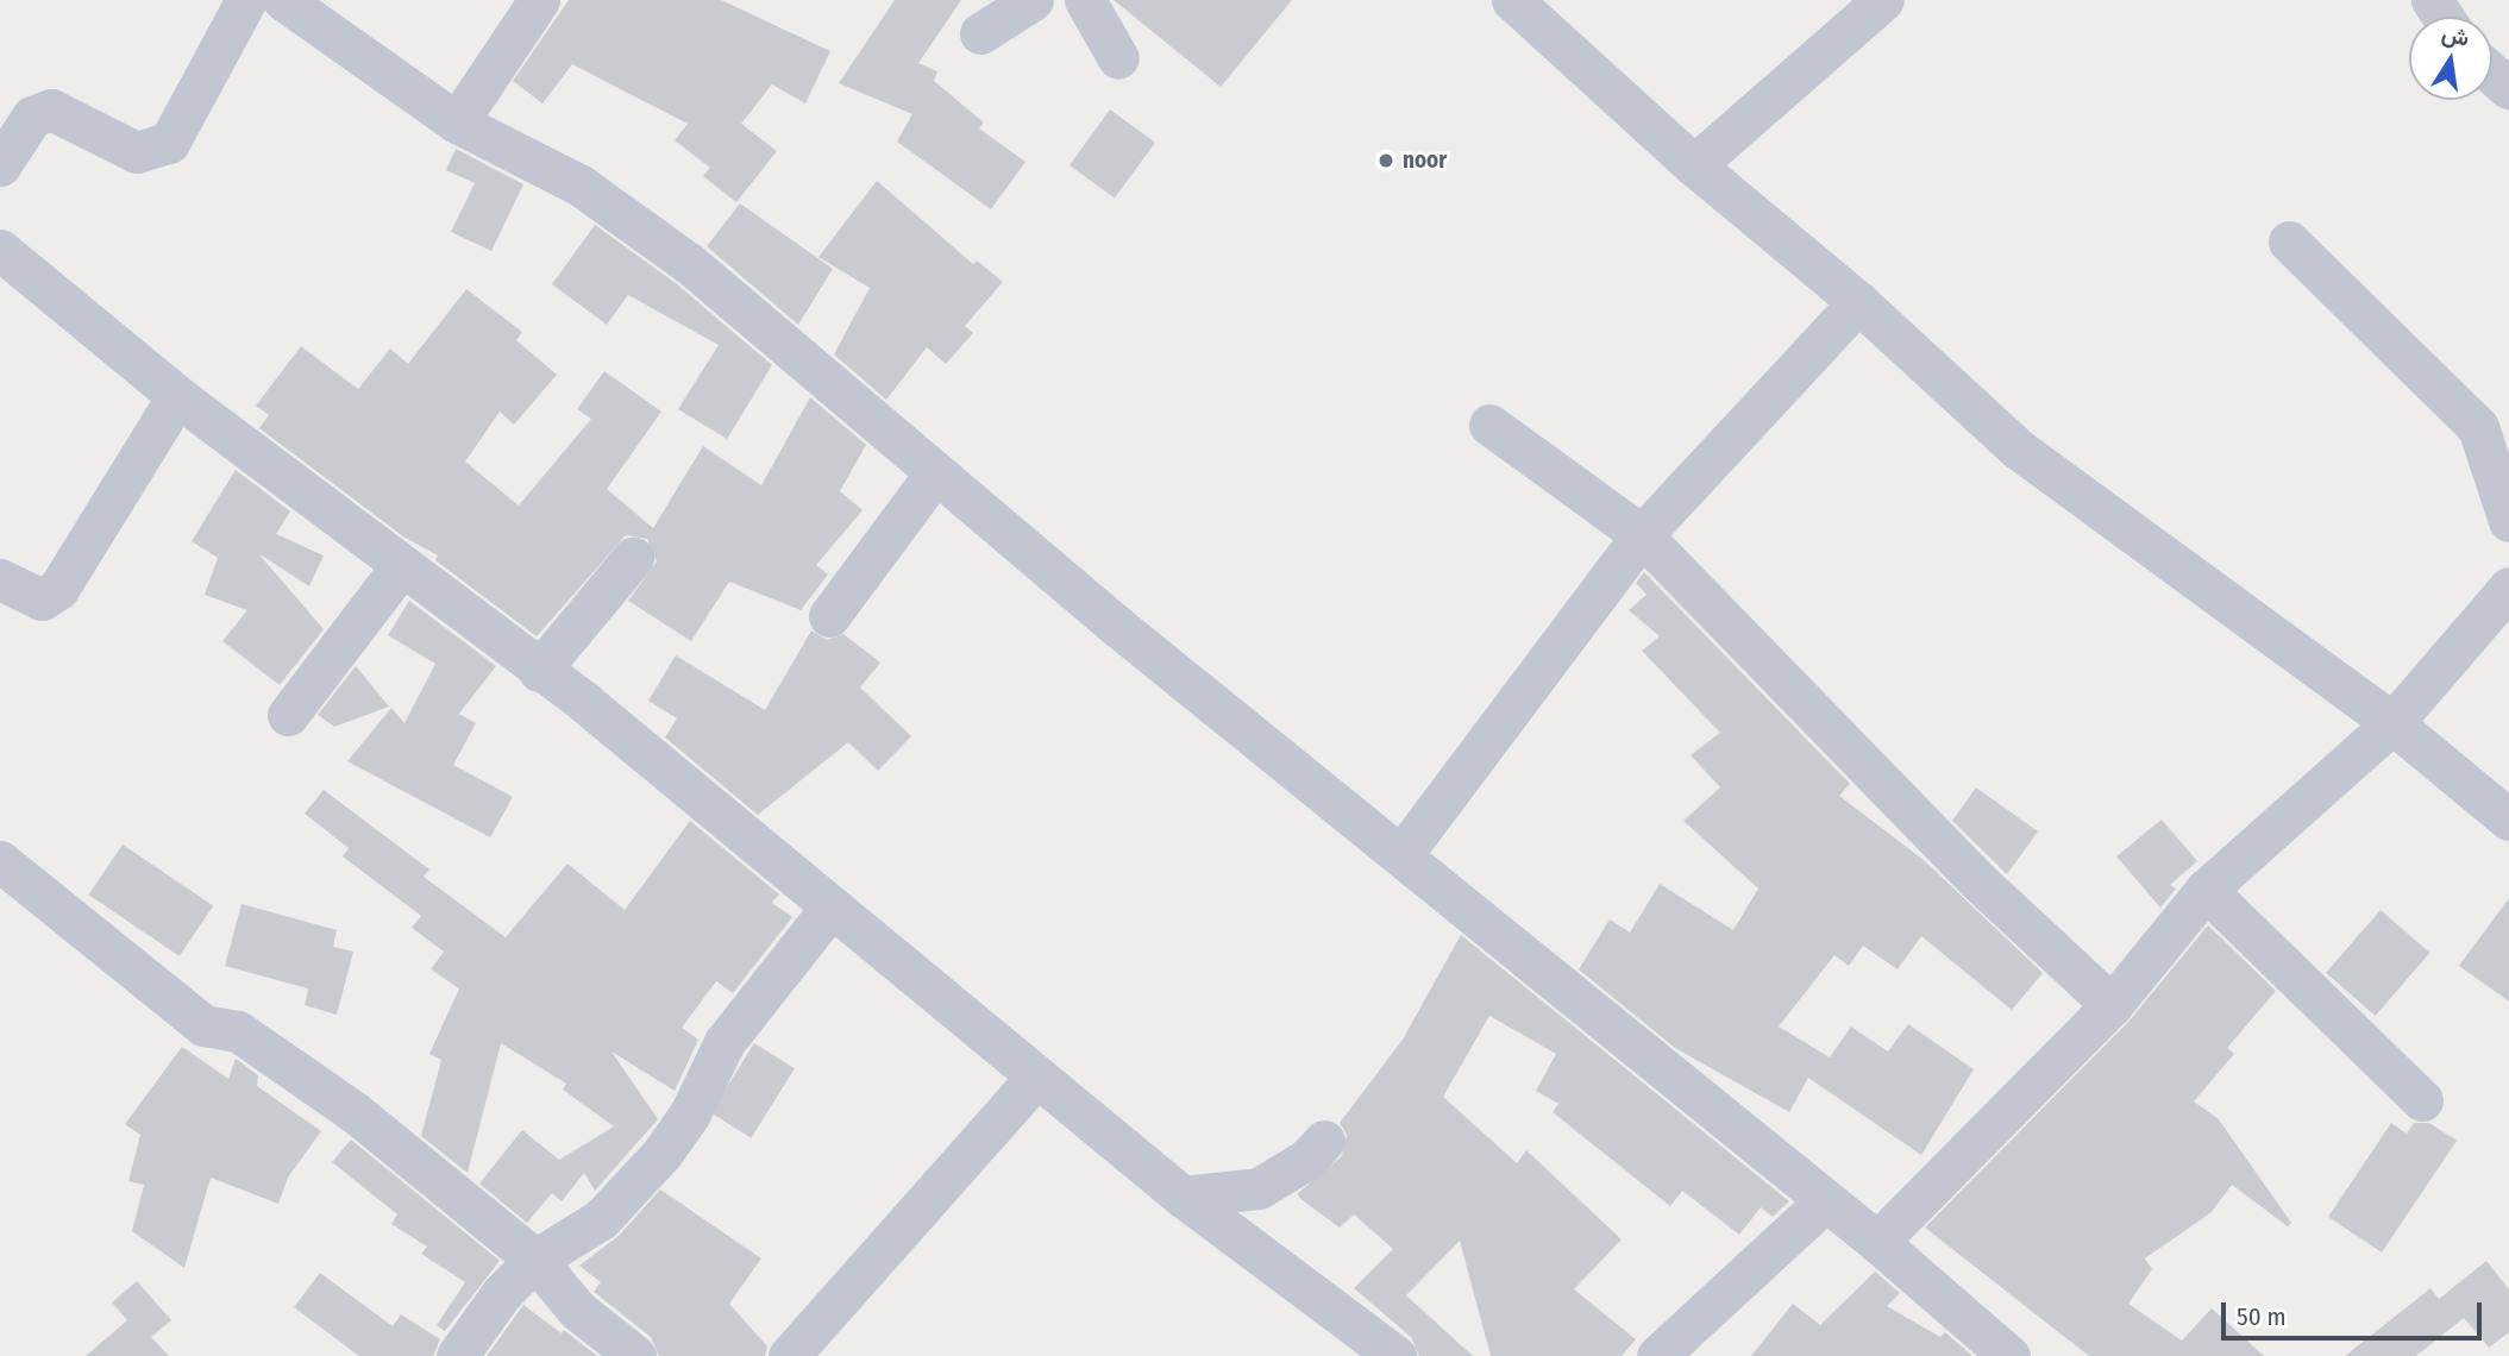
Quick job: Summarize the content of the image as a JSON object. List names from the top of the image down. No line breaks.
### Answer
{"places":["noor"],"scale_bar":"50 m","north":"top"}
